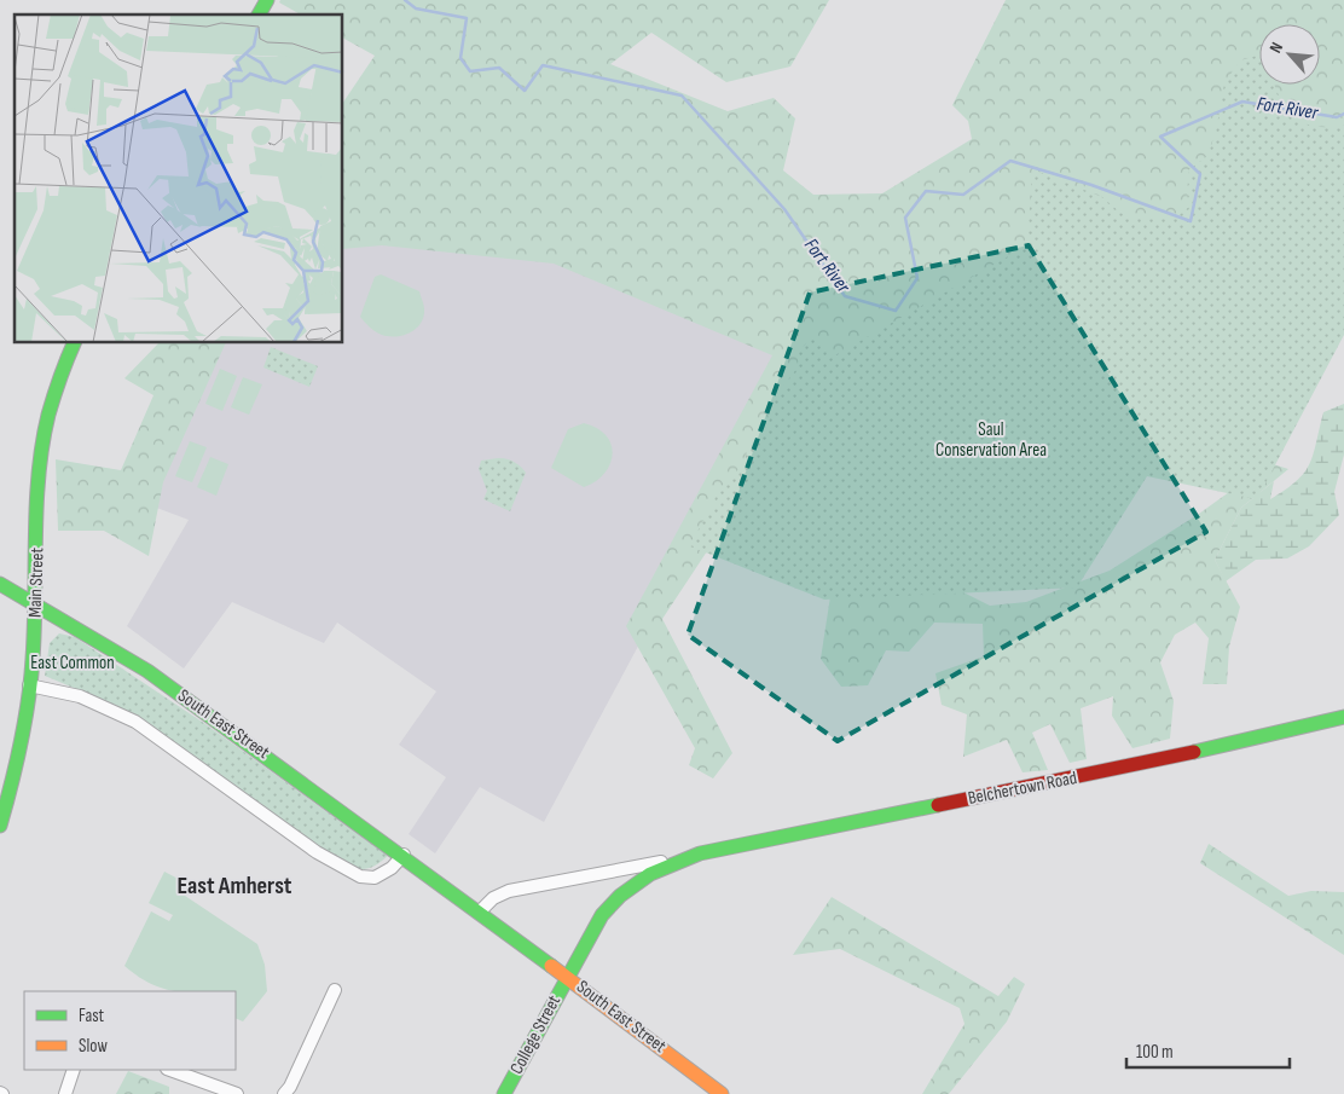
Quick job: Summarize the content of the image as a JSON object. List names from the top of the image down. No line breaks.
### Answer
{"streets":{"main road":["Main Street","South East Street","Belchertown Road","College Street"]},"crossings":[["Main Street","South East Street"],["South East Street","Belchertown Road"],["South East Street","College Street"],["Belchertown Road","College Street"]],"districts":["East Amherst"],"water":["Fort River"],"parks":["Saul Conservation Area","East Common"],"legend":["Fast","Slow"],"scale_bar":"100 m","north":"top left"}
